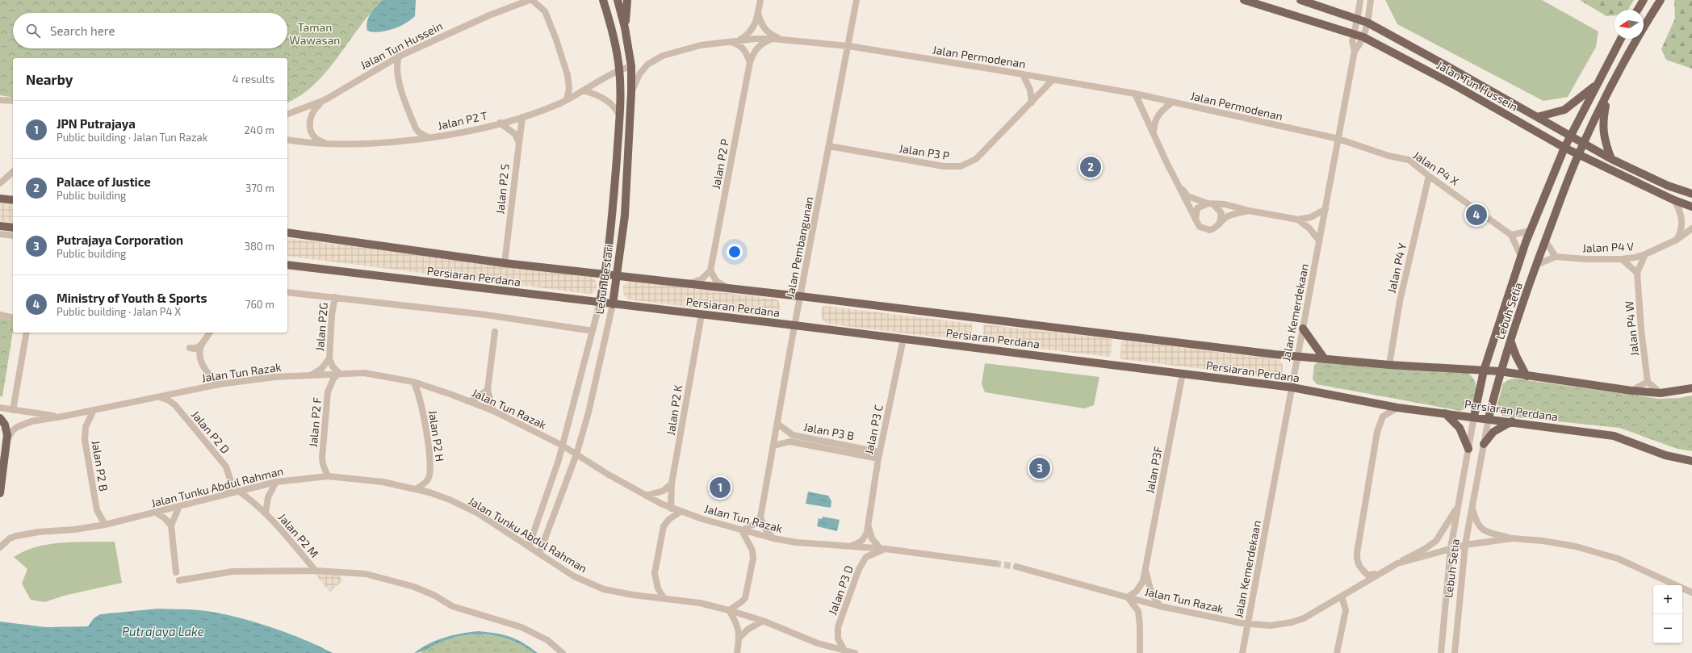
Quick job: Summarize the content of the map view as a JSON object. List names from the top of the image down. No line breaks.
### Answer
{"streets":{"main road":["Jalan Tun Hussein","Persiaran Perdana","Lebuh Bestari","Lebuh Setia"],"street":["Jalan Permodenan","Jalan P2 T","Jalan P3 P","Jalan P2 P","Jalan P4 X","Jalan P2 S","Jalan Pembangunan","Jalan P4 V","Jalan P4 Y","Jalan Kemerdekaan","Jalan P2G","Jalan P4 W","Jalan Tun Razak","Jalan P2 K","Jalan P2 F","Jalan P3 C","Jalan P3 B","Jalan P2 D","Jalan P2 H","Jalan P2 B","Jalan P3F","Jalan Tunku Abdul Rahman","Jalan P2 M","Jalan P3 D"]},"crossings":[["Jalan Tun Hussein","Lebuh Setia"],["Jalan Tun Hussein","Jalan Kemerdekaan"],["Jalan Permodenan","Jalan P3 P"],["Jalan Permodenan","Jalan P2 P"],["Jalan Permodenan","Jalan P4 X"],["Jalan Permodenan","Jalan Pembangunan"],["Jalan Permodenan","Lebuh Bestari"],["Jalan Permodenan","Jalan Kemerdekaan"],["Jalan P2 T","Jalan P2 S"],["Jalan P2 T","Lebuh Bestari"],["Jalan P3 P","Jalan Pembangunan"],["Jalan P4 X","Jalan P4 Y"],["Jalan P4 X","Lebuh Setia"],["Jalan P4 X","Jalan Kemerdekaan"],["Jalan P2 S","Persiaran Perdana"],["Jalan Pembangunan","Persiaran Perdana"],["Jalan Pembangunan","Jalan P3 B"],["Jalan P4 V","Lebuh Setia"],["Jalan P4 V","Jalan P4 W"],["Jalan P4 Y","Persiaran Perdana"],["Persiaran Perdana","Lebuh Bestari"],["Persiaran Perdana","Lebuh Setia"],["Persiaran Perdana","Jalan Kemerdekaan"],["Persiaran Perdana","Jalan P2 K"],["Persiaran Perdana","Jalan P3 C"],["Persiaran Perdana","Jalan P3F"],["Lebuh Bestari","Jalan Tun Razak"],["Lebuh Bestari","Jalan Tunku Abdul Rahman"],["Lebuh Setia","Jalan Tun Razak"],["Jalan Kemerdekaan","Jalan Tun Razak"],["Jalan Tun Razak","Jalan P2 K"],["Jalan Tun Razak","Jalan P2 F"],["Jalan Tun Razak","Jalan P3 C"],["Jalan Tun Razak","Jalan P2 D"],["Jalan Tun Razak","Jalan P2 H"],["Jalan Tun Razak","Jalan P2 B"],["Jalan Tun Razak","Jalan P3F"],["Jalan Tun Razak","Jalan Tunku Abdul Rahman"],["Jalan Tun Razak","Jalan P3 D"],["Jalan P2 F","Jalan Tunku Abdul Rahman"],["Jalan P3 C","Jalan P3 B"],["Jalan P3 C","Jalan P3 D"],["Jalan P2 D","Jalan Tunku Abdul Rahman"],["Jalan P2 H","Jalan Tunku Abdul Rahman"],["Jalan P2 B","Jalan Tunku Abdul Rahman"],["Jalan Tunku Abdul Rahman","Jalan P2 M"],["Jalan Tunku Abdul Rahman","Jalan P3 D"]],"water":["Putrajaya Lake"],"parks":["Taman Wawasan"],"north":"left","page":{"search":"Search here","heading":["Nearby","4 results"],"list":[{"mark":"1","name":"JPN Putrajaya","note":"Public building · Jalan Tun Razak","value":"240 m"},{"mark":"2","name":"Palace of Justice","note":"Public building","value":"370 m"},{"mark":"3","name":"Putrajaya Corporation","note":"Public building","value":"380 m"},{"mark":"4","name":"Ministry of Youth & Sports","note":"Public building · Jalan P4 X","value":"760 m"}],"pins":["2","4","3","1"],"map_buttons":["+","−"]}}
